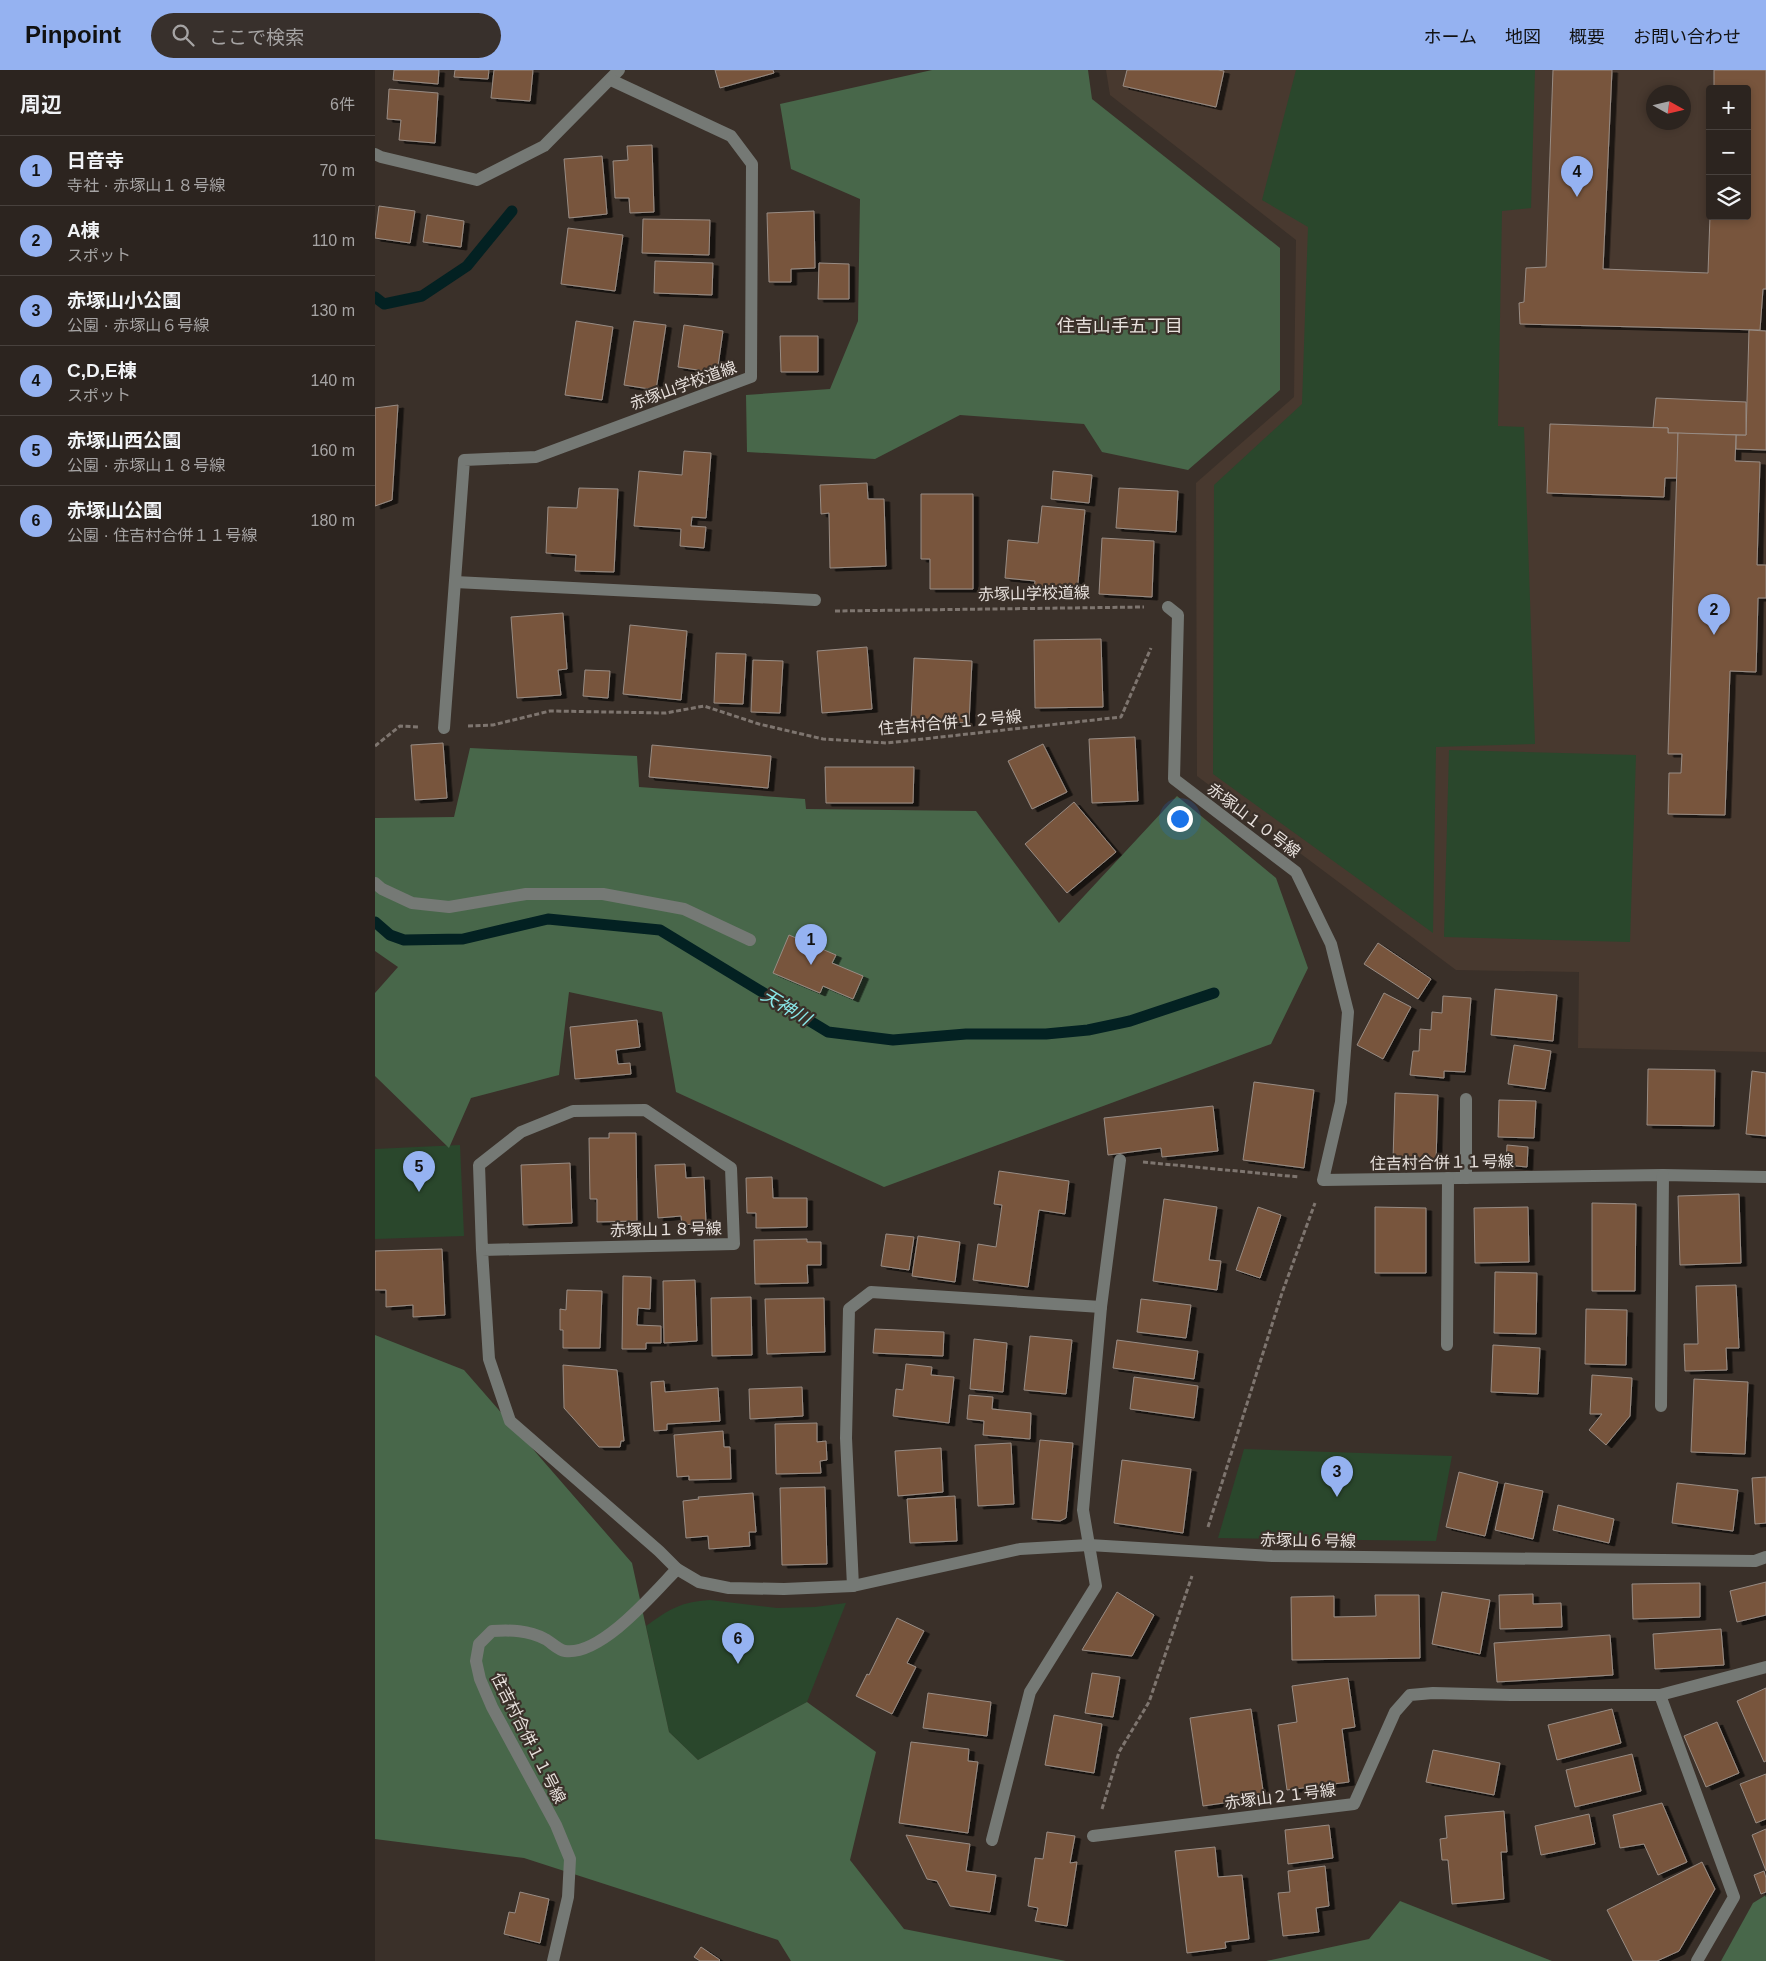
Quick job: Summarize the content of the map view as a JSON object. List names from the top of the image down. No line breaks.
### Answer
{"streets":{"street":["赤塚山学校道線","赤塚山１０号線","住吉村合併１１号線","赤塚山１８号線","赤塚山６号線","赤塚山２１号線"],"path":["住吉村合併１２号線"]},"crossings":[["赤塚山学校道線","住吉村合併１２号線"],["赤塚山学校道線","赤塚山１０号線"],["住吉村合併１２号線","赤塚山１０号線"],["赤塚山１０号線","住吉村合併１１号線"],["住吉村合併１１号線","赤塚山１８号線"]],"districts":["住吉山手五丁目"],"water":["天神川"],"north":"right","page":{"header":"Pinpoint","search":"ここで検索","nav":["ホーム","地図","概要","お問い合わせ"],"heading":["周辺","6件"],"map_buttons":["+","−"],"list":[{"mark":"1","name":"日音寺","note":"寺社 · 赤塚山１８号線","value":"70 m"},{"mark":"2","name":"A棟","note":"スポット","value":"110 m"},{"mark":"3","name":"赤塚山小公園","note":"公園 · 赤塚山６号線","value":"130 m"},{"mark":"4","name":"C,D,E棟","note":"スポット","value":"140 m"},{"mark":"5","name":"赤塚山西公園","note":"公園 · 赤塚山１８号線","value":"160 m"},{"mark":"6","name":"赤塚山公園","note":"公園 · 住吉村合併１１号線","value":"180 m"}],"pins":["4","2","1","5","3","6"]}}
